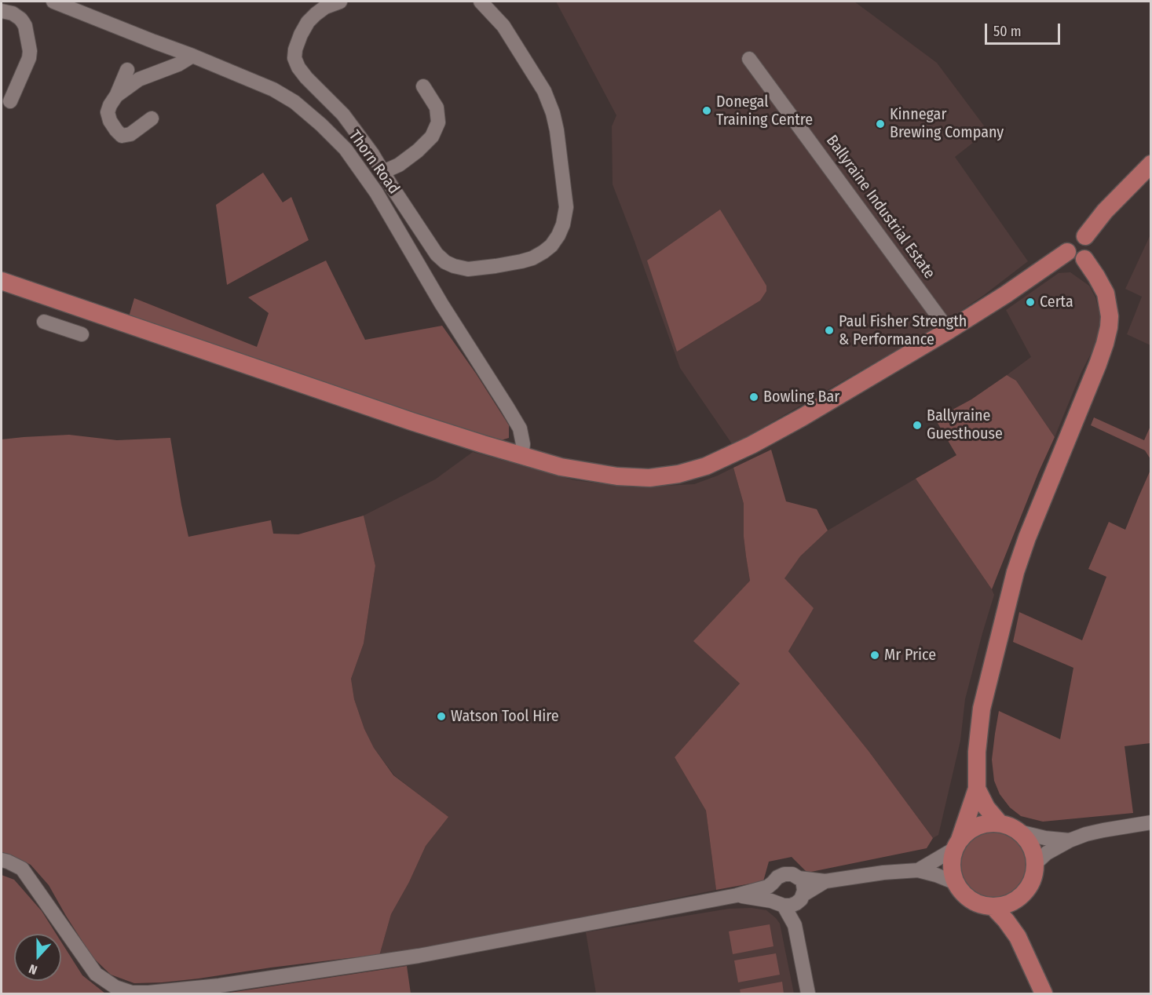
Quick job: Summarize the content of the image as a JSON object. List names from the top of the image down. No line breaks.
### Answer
{"streets":{"street":["Thorn Road","Ballyraine Industrial Estate"]},"places":["Donegal Training Centre","Kinnegar Brewing Company","Certa","Paul Fisher Strength & Performance","Bowling Bar","Ballyraine Guesthouse","Mr Price","Watson Tool Hire"],"scale_bar":"50 m","north":"bottom"}
